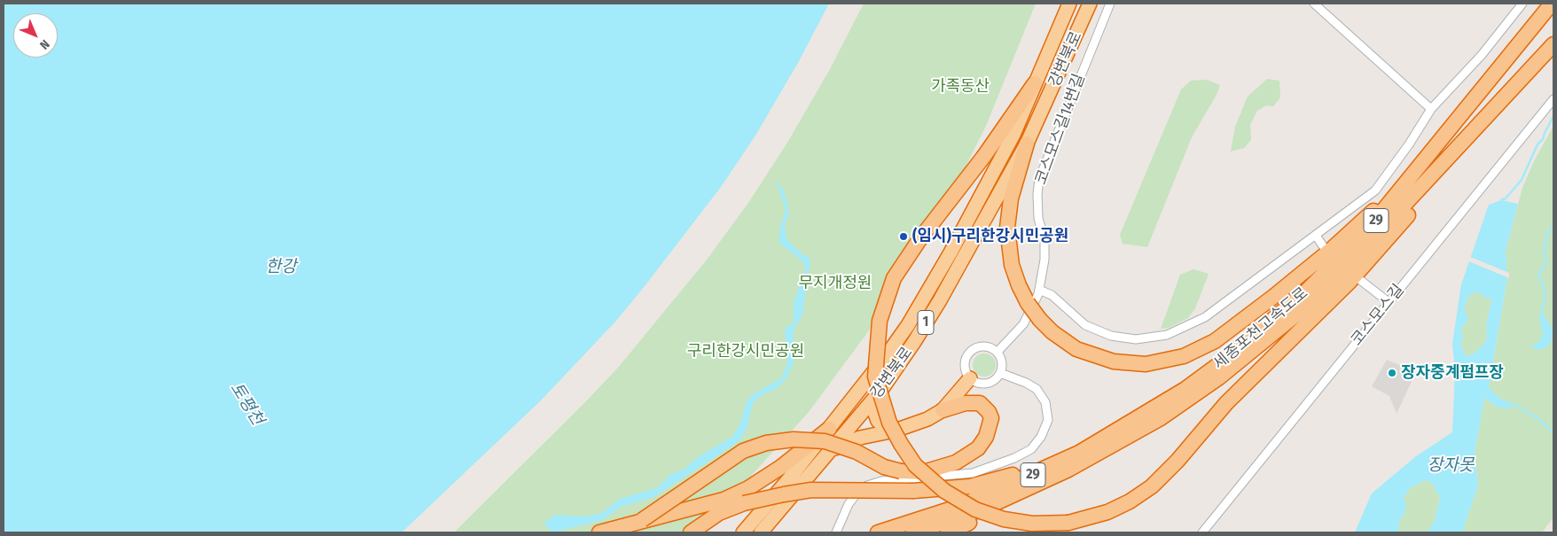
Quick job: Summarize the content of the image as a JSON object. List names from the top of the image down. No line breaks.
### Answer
{"streets":{"highway":["강변북로","29","1","세종포천고속도로"],"street":["코스모스길14번길","코스모스길"]},"water":["한강","토평천","장자못"],"parks":["가족동산","무지개정원","구리한강시민공원"],"places":["(임시)구리한강시민공원","장자중계펌프장"],"north":"bottom right"}
